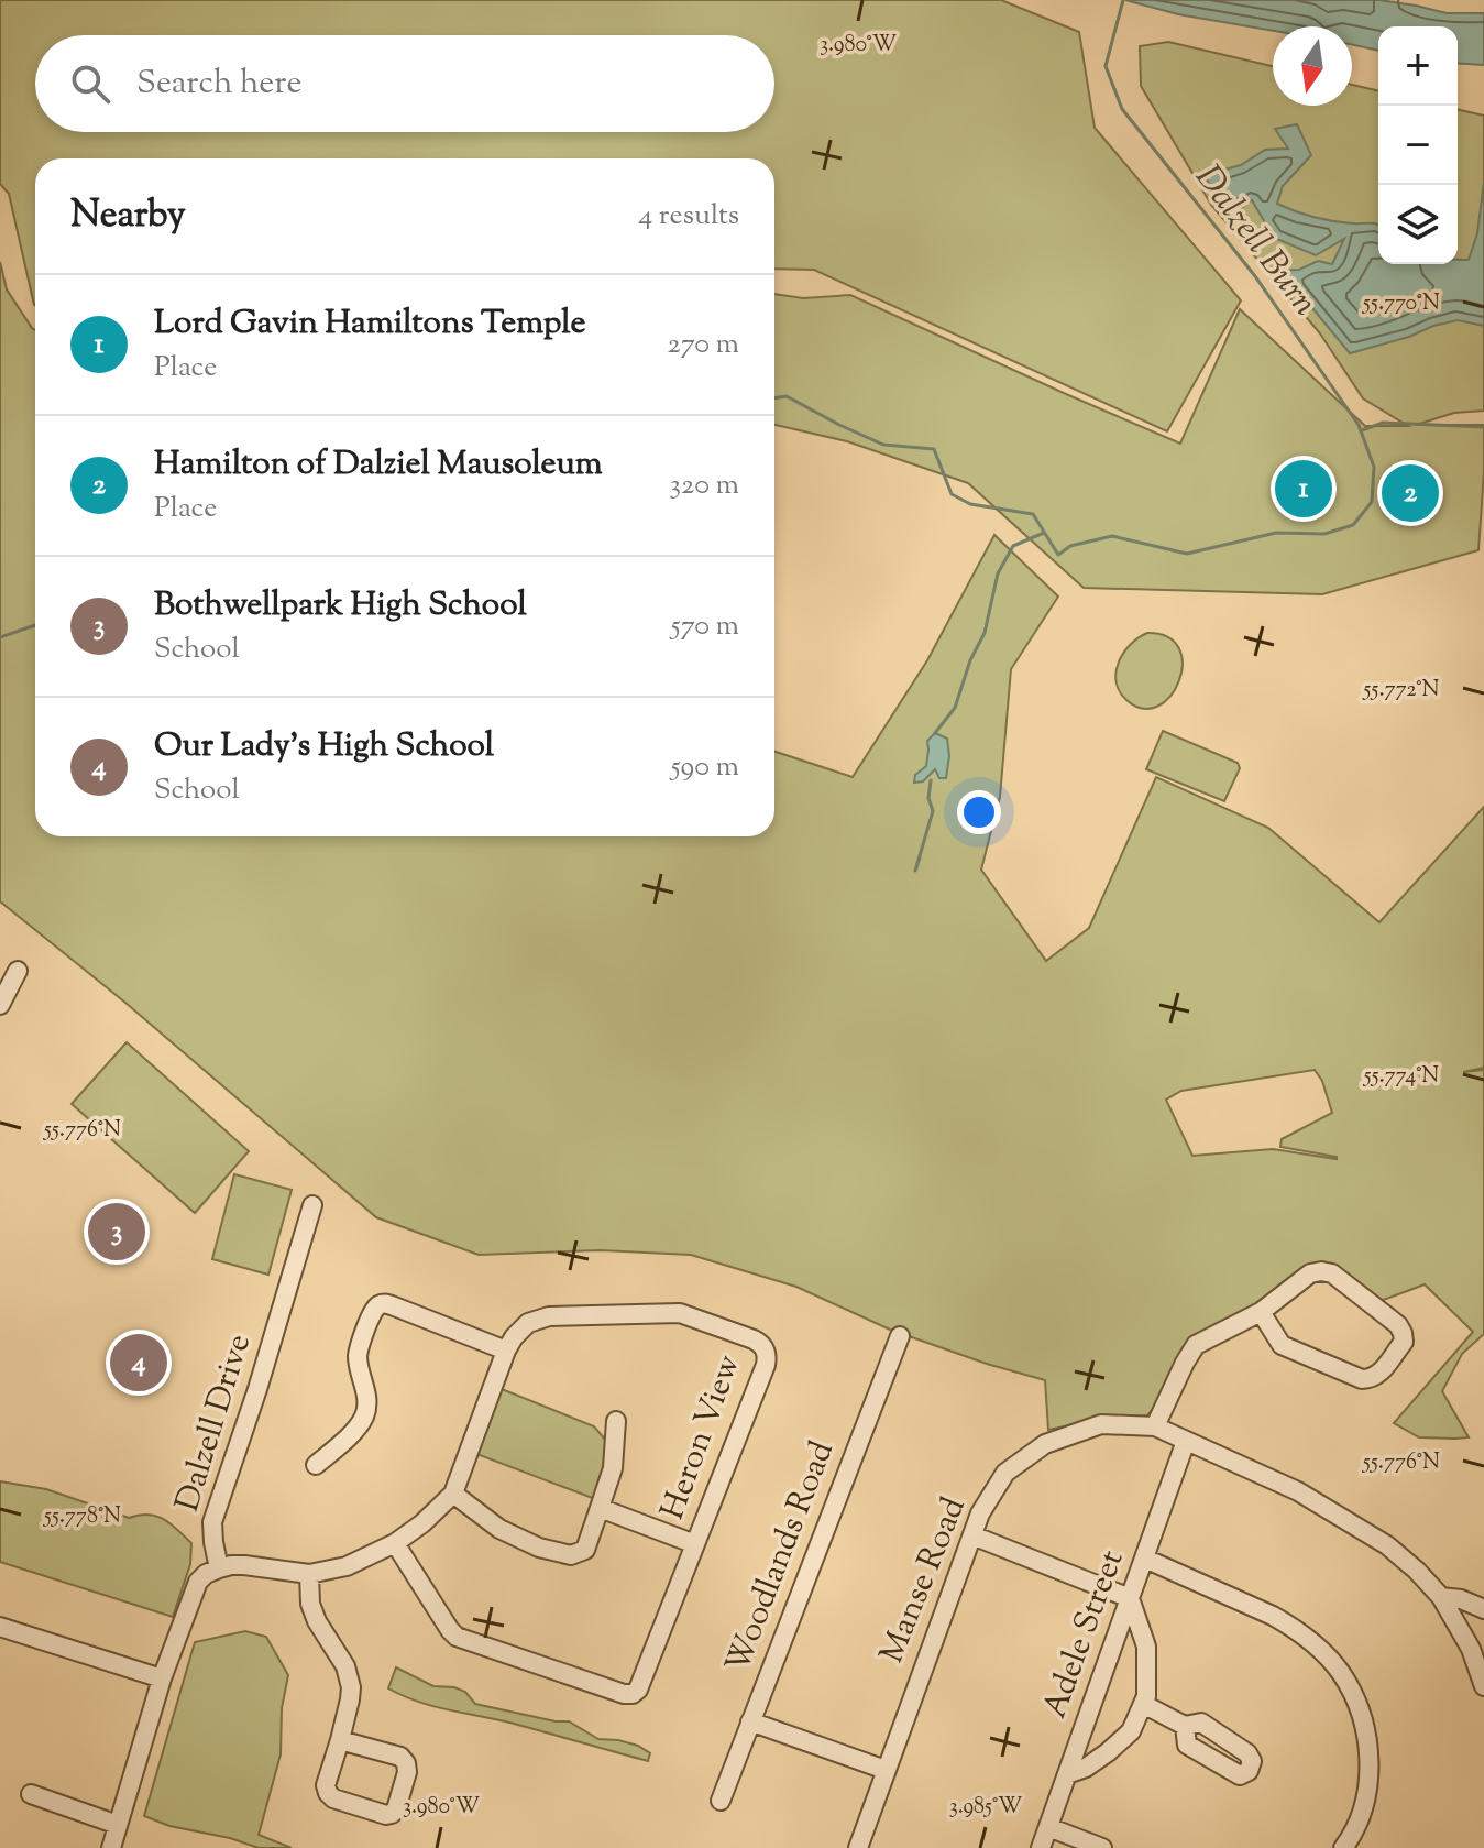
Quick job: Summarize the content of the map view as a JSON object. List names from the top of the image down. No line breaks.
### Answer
{"streets":{"street":["Dalzell Drive","Heron View","Woodlands Road","Manse Road","Adele Street"]},"crossings":[["Dalzell Drive","Heron View"],["Manse Road","Adele Street"]],"water":["Dalzell Burn"],"north":"bottom","page":{"map_buttons":["+","−"],"search":"Search here","heading":["Nearby","4 results"],"list":[{"mark":"1","name":"Lord Gavin Hamiltons Temple","note":"Place","value":"270 m"},{"mark":"2","name":"Hamilton of Dalziel Mausoleum","note":"Place","value":"320 m"},{"mark":"3","name":"Bothwellpark High School","note":"School","value":"570 m"},{"mark":"4","name":"Our Lady's High School","note":"School","value":"590 m"}],"pins":["1","2","3","4"]},"coordinates":["3.980°W","55.770°N","55.772°N","55.774°N","55.776°N","55.778°N","3.985°W"]}
